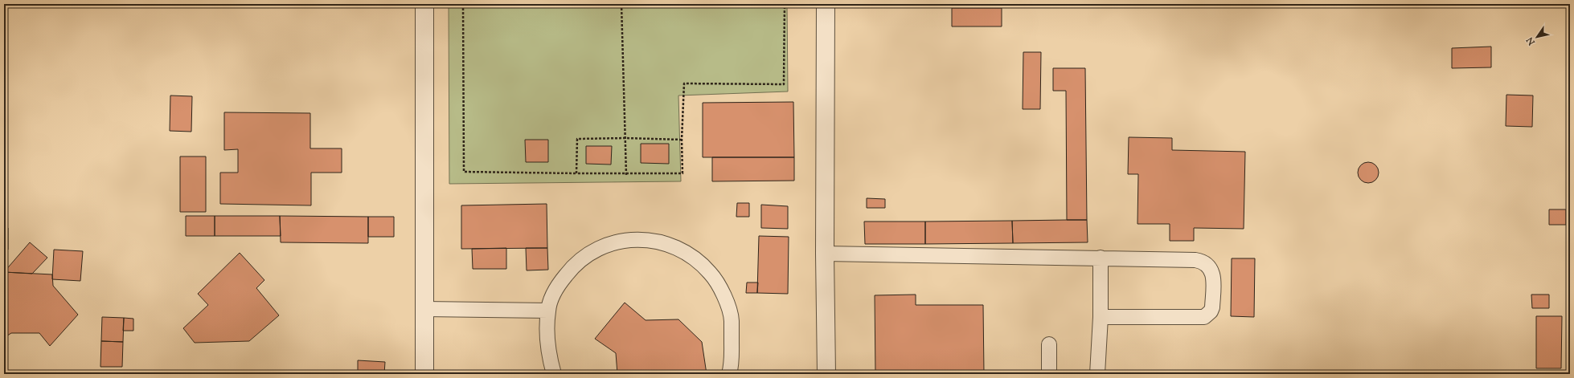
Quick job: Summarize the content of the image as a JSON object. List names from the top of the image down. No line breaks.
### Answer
{"north":"bottom left"}
